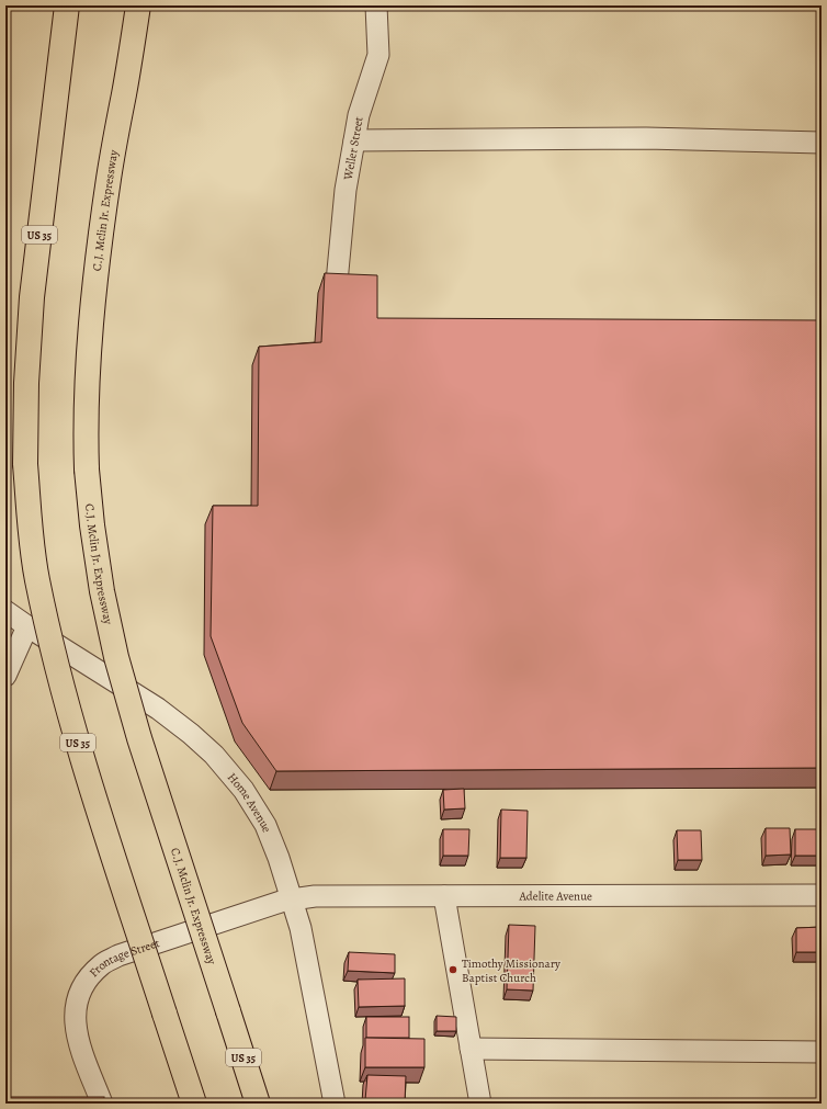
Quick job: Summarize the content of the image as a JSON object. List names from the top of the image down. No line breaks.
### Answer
{"streets":{"highway":["C.J. Mclin Jr. Expressway","US 35"],"street":["Weller Street","Home Avenue","Adelite Avenue","Frontage Street"]},"crossings":[["Home Avenue","Adelite Avenue"],["Home Avenue","Frontage Street"],["Adelite Avenue","Frontage Street"]],"places":["Timothy Missionary Baptist Church"]}
